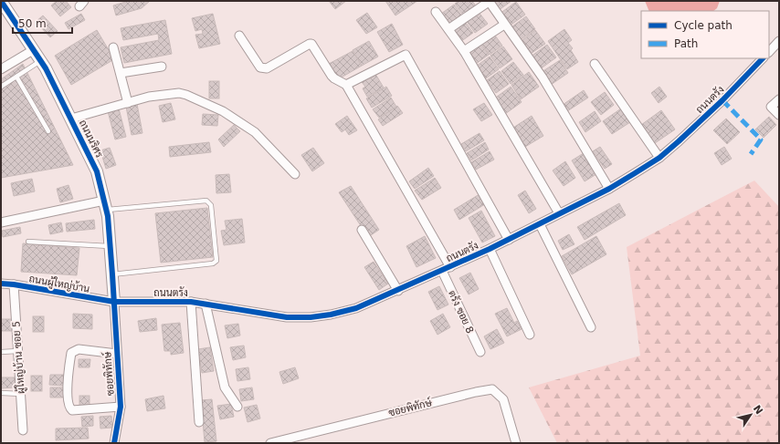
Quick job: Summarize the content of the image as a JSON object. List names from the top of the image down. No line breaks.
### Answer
{"streets":{"street":["ถนนตรัง","ถนนนริศร","ถนนผู้ใหญ่บ้าน","ตรัง ซอย 8","ผู้ใหญ่บ้าน ซอย 5","ซอยพิทักษ์"]},"crossings":[["ถนนตรัง","ถนนนริศร"],["ถนนตรัง","ถนนผู้ใหญ่บ้าน"],["ถนนตรัง","ตรัง ซอย 8"],["ถนนตรัง","ซอยพิทักษ์"],["ถนนนริศร","ถนนผู้ใหญ่บ้าน"],["ถนนนริศร","ซอยพิทักษ์"],["ถนนผู้ใหญ่บ้าน","ผู้ใหญ่บ้าน ซอย 5"],["ถนนผู้ใหญ่บ้าน","ซอยพิทักษ์"]],"legend":["Cycle path","Path"],"scale_bar":"50 m","north":"top right"}
